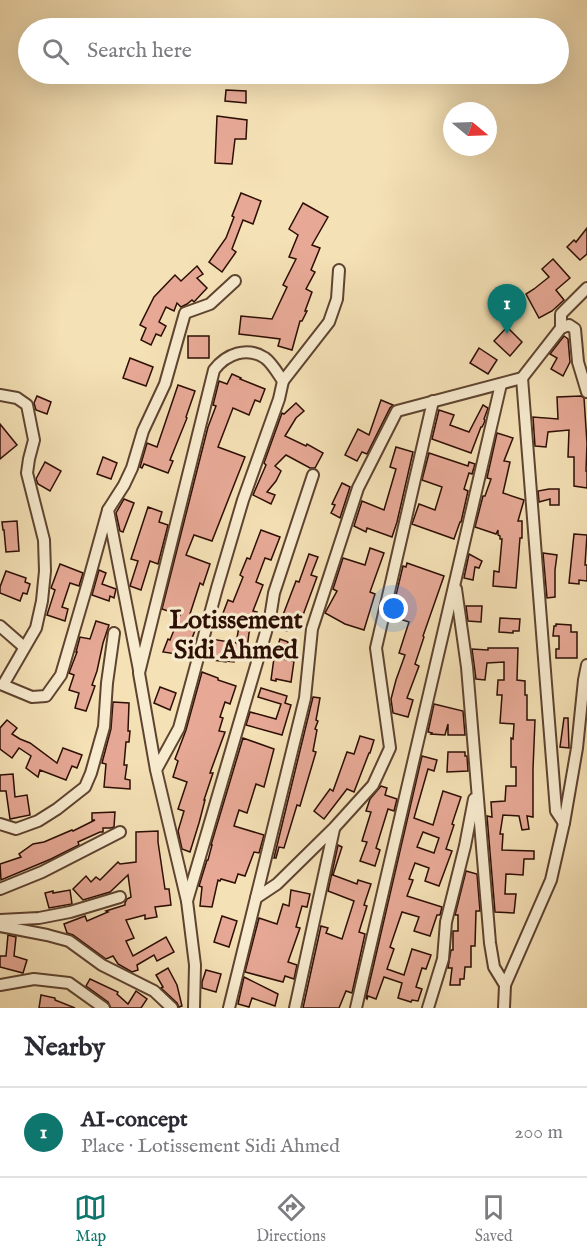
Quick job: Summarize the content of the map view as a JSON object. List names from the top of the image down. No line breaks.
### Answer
{"districts":["Lotissement Sidi Ahmed"],"north":"right","page":{"search":"Search here","pins":"1","heading":"Nearby","list":[{"mark":"1","name":"AI-concept","note":"Place · Lotissement Sidi Ahmed","value":"200 m"}],"nav":["Map","Directions","Saved"]}}
